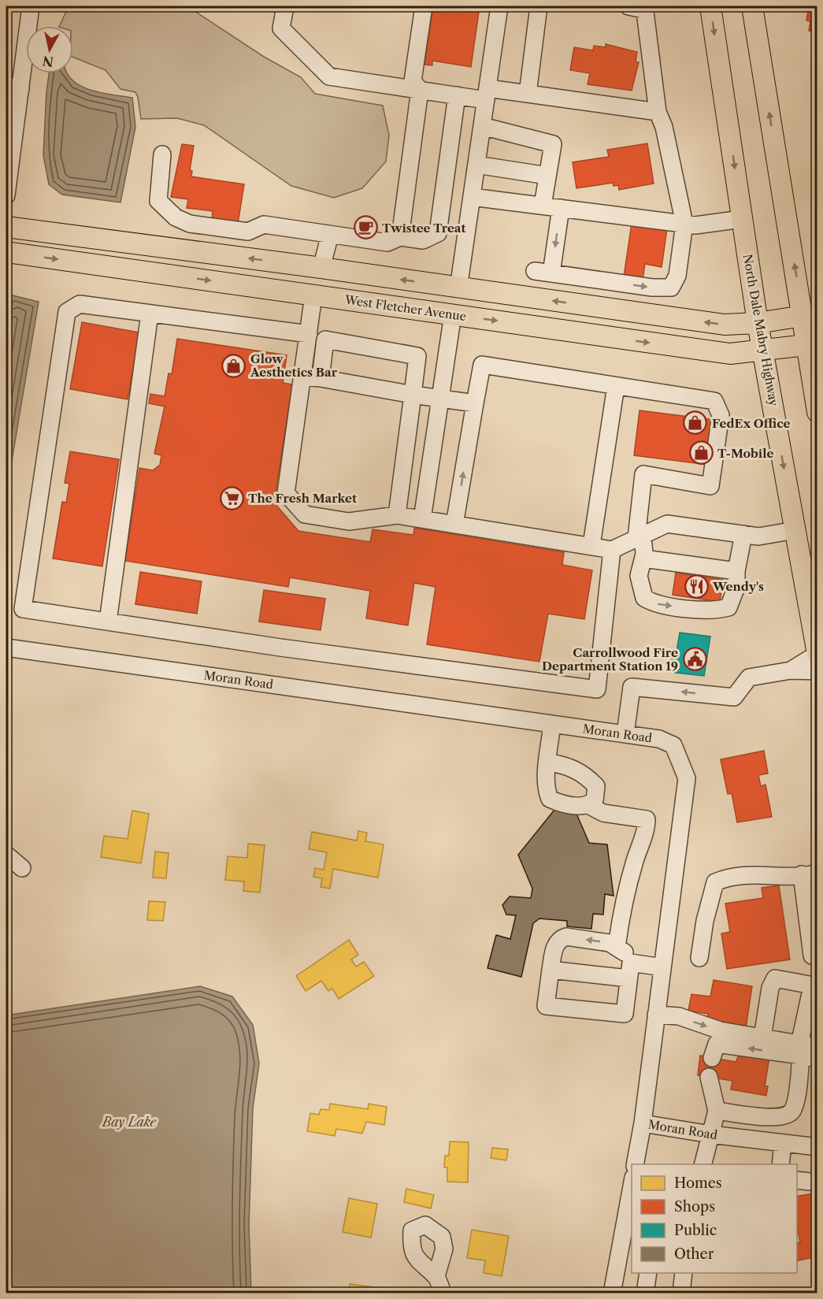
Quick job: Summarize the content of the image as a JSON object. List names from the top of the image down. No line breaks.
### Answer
{"streets":{"main road":["West Fletcher Avenue","North Dale Mabry Highway"],"street":["Moran Road"]},"crossings":[["West Fletcher Avenue","North Dale Mabry Highway"]],"water":["Bay Lake"],"places":{"cafe":["Twistee Treat"],"shop":["Glow Aesthetics Bar","FedEx Office","T-Mobile"],"supermarket":["The Fresh Market"],"restaurant":["Wendy's"],"public building":["Carrollwood Fire Department Station 19"]},"legend":["Homes","Shops","Public","Other"],"north":"bottom"}
